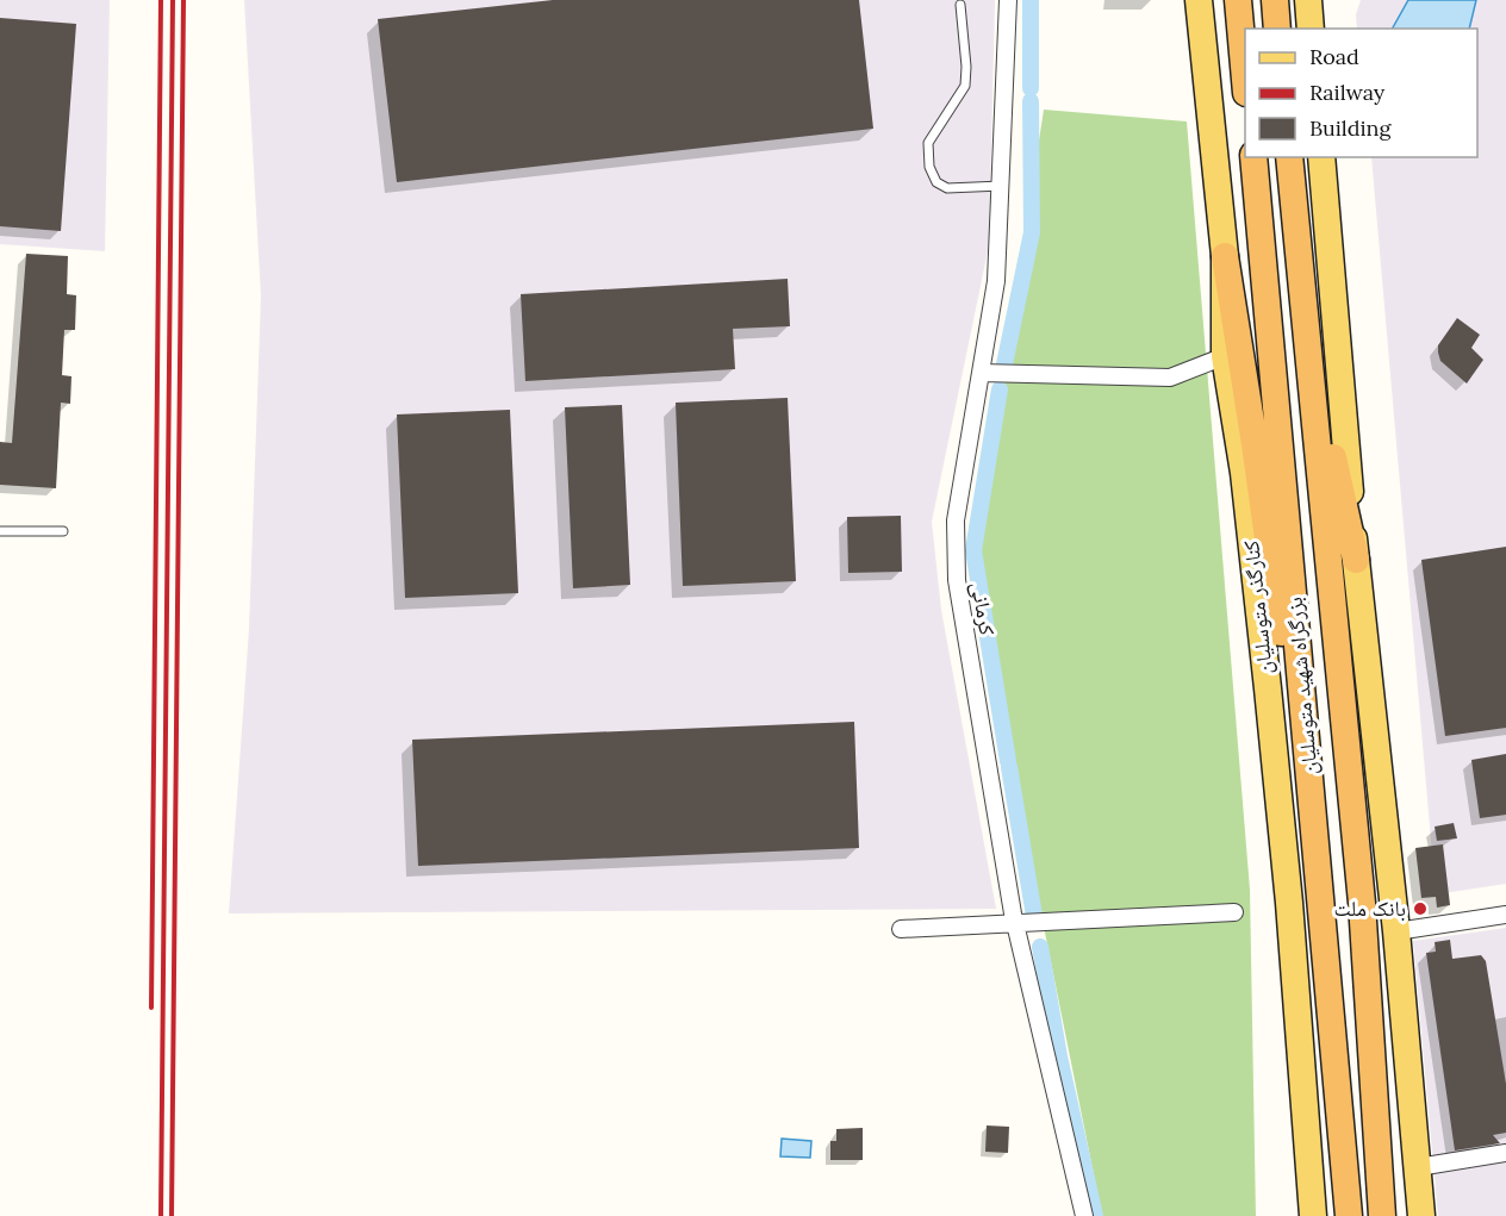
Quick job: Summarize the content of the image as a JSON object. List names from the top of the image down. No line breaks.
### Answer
{"streets":{"highway":["بزرگراه شهید متوسلیان"],"main road":["کنارگذر متوسلیان"],"street":["کرمانی"]},"places":["بانک ملت"],"legend":["Road","Railway","Building"]}
